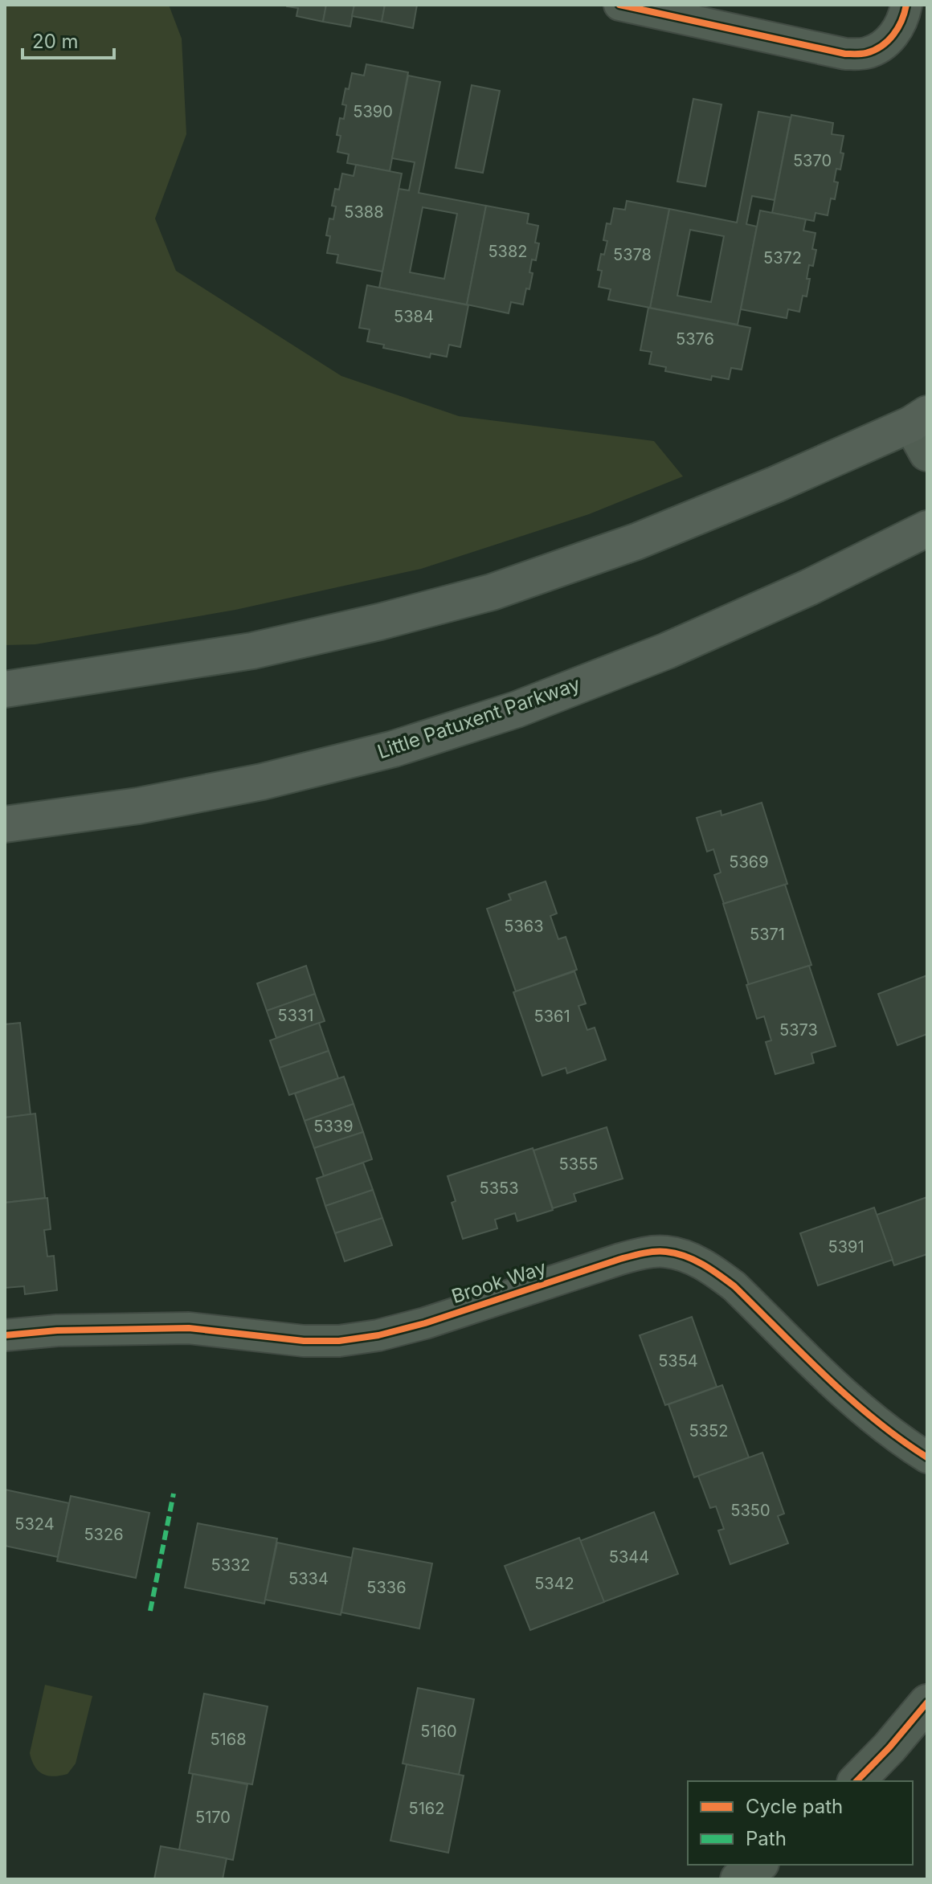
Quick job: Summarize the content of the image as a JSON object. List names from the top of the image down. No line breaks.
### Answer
{"streets":{"main road":["Little Patuxent Parkway"],"street":["Brook Way"]},"house_numbers":["5390","5370","5388","5382","5378","5372","5384","5376","5369","5363","5371","5331","5361","5373","5339","5355","5353","5391","5354","5352","5350","5324","5326","5344","5332","5334","5342","5336","5160","5168","5162","5170"],"legend":["Cycle path","Path"],"scale_bar":"20 m"}
